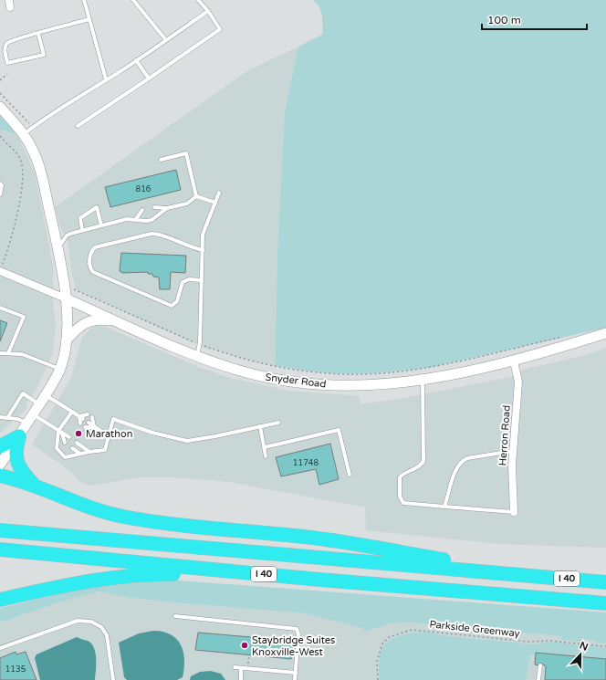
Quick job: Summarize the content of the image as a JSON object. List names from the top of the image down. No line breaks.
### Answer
{"streets":{"highway":["I 40"],"street":["Snyder Road","Herron Road"],"path":["Parkside Greenway"]},"crossings":[["Snyder Road","Herron Road"]],"places":["Marathon","Staybridge Suites Knoxville-West"],"house_numbers":["816","11748","1135"],"scale_bar":"100 m","north":"top"}
